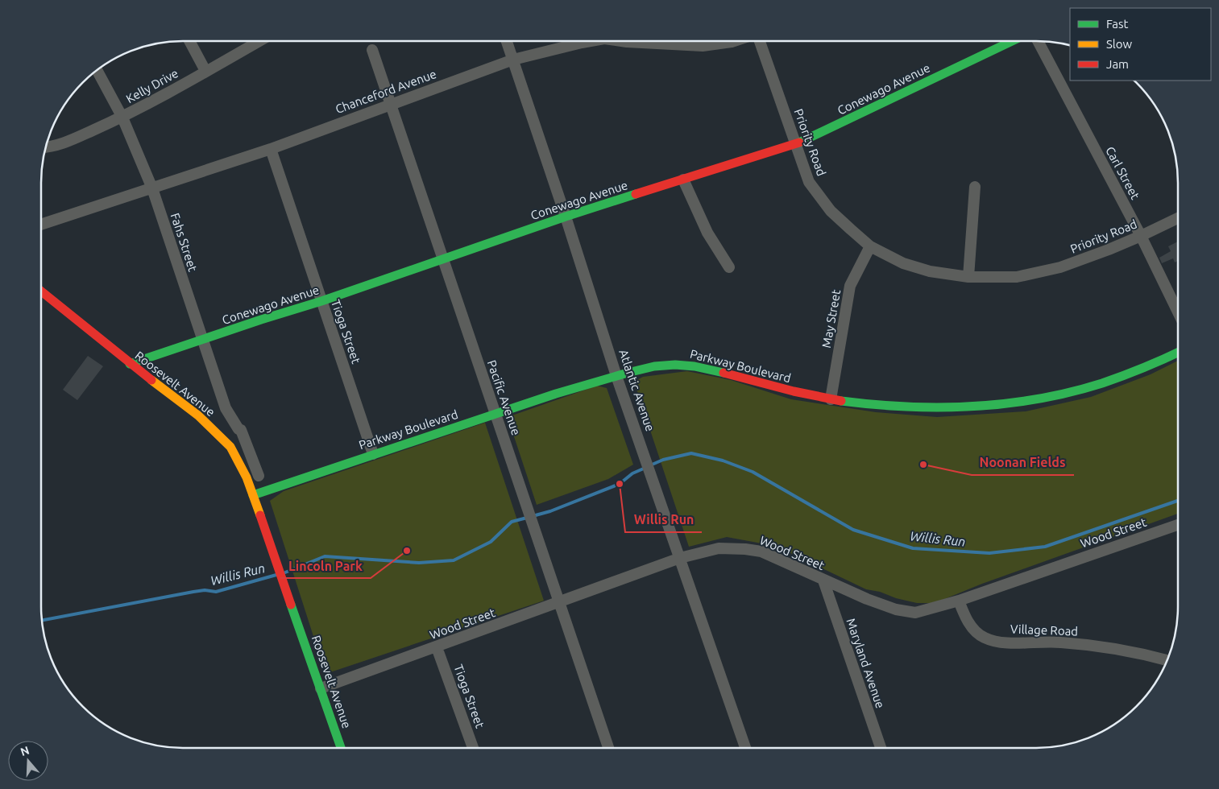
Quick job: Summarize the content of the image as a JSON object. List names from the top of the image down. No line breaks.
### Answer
{"streets":{"street":["Kelly Drive","Conewago Avenue","Chanceford Avenue","Priority Road","Carl Street","Fahs Street","May Street","Tioga Street","Parkway Boulevard","Roosevelt Avenue","Atlantic Avenue","Pacific Avenue","Wood Street","Village Road","Maryland Avenue"]},"crossings":[["Kelly Drive","Fahs Street"],["Conewago Avenue","Priority Road"],["Conewago Avenue","Fahs Street"],["Conewago Avenue","Tioga Street"],["Conewago Avenue","Roosevelt Avenue"],["Conewago Avenue","Atlantic Avenue"],["Conewago Avenue","Pacific Avenue"],["Chanceford Avenue","Fahs Street"],["Chanceford Avenue","Tioga Street"],["Chanceford Avenue","Atlantic Avenue"],["Chanceford Avenue","Pacific Avenue"],["Priority Road","Carl Street"],["Priority Road","May Street"],["May Street","Parkway Boulevard"],["Tioga Street","Parkway Boulevard"],["Tioga Street","Wood Street"],["Parkway Boulevard","Roosevelt Avenue"],["Parkway Boulevard","Atlantic Avenue"],["Parkway Boulevard","Pacific Avenue"],["Roosevelt Avenue","Wood Street"],["Atlantic Avenue","Wood Street"],["Pacific Avenue","Wood Street"],["Wood Street","Village Road"],["Wood Street","Maryland Avenue"]],"water":["Willis Run"],"places":["Noonan Fields","Willis Run","Lincoln Park"],"legend":["Fast","Slow","Jam"],"north":"top"}
